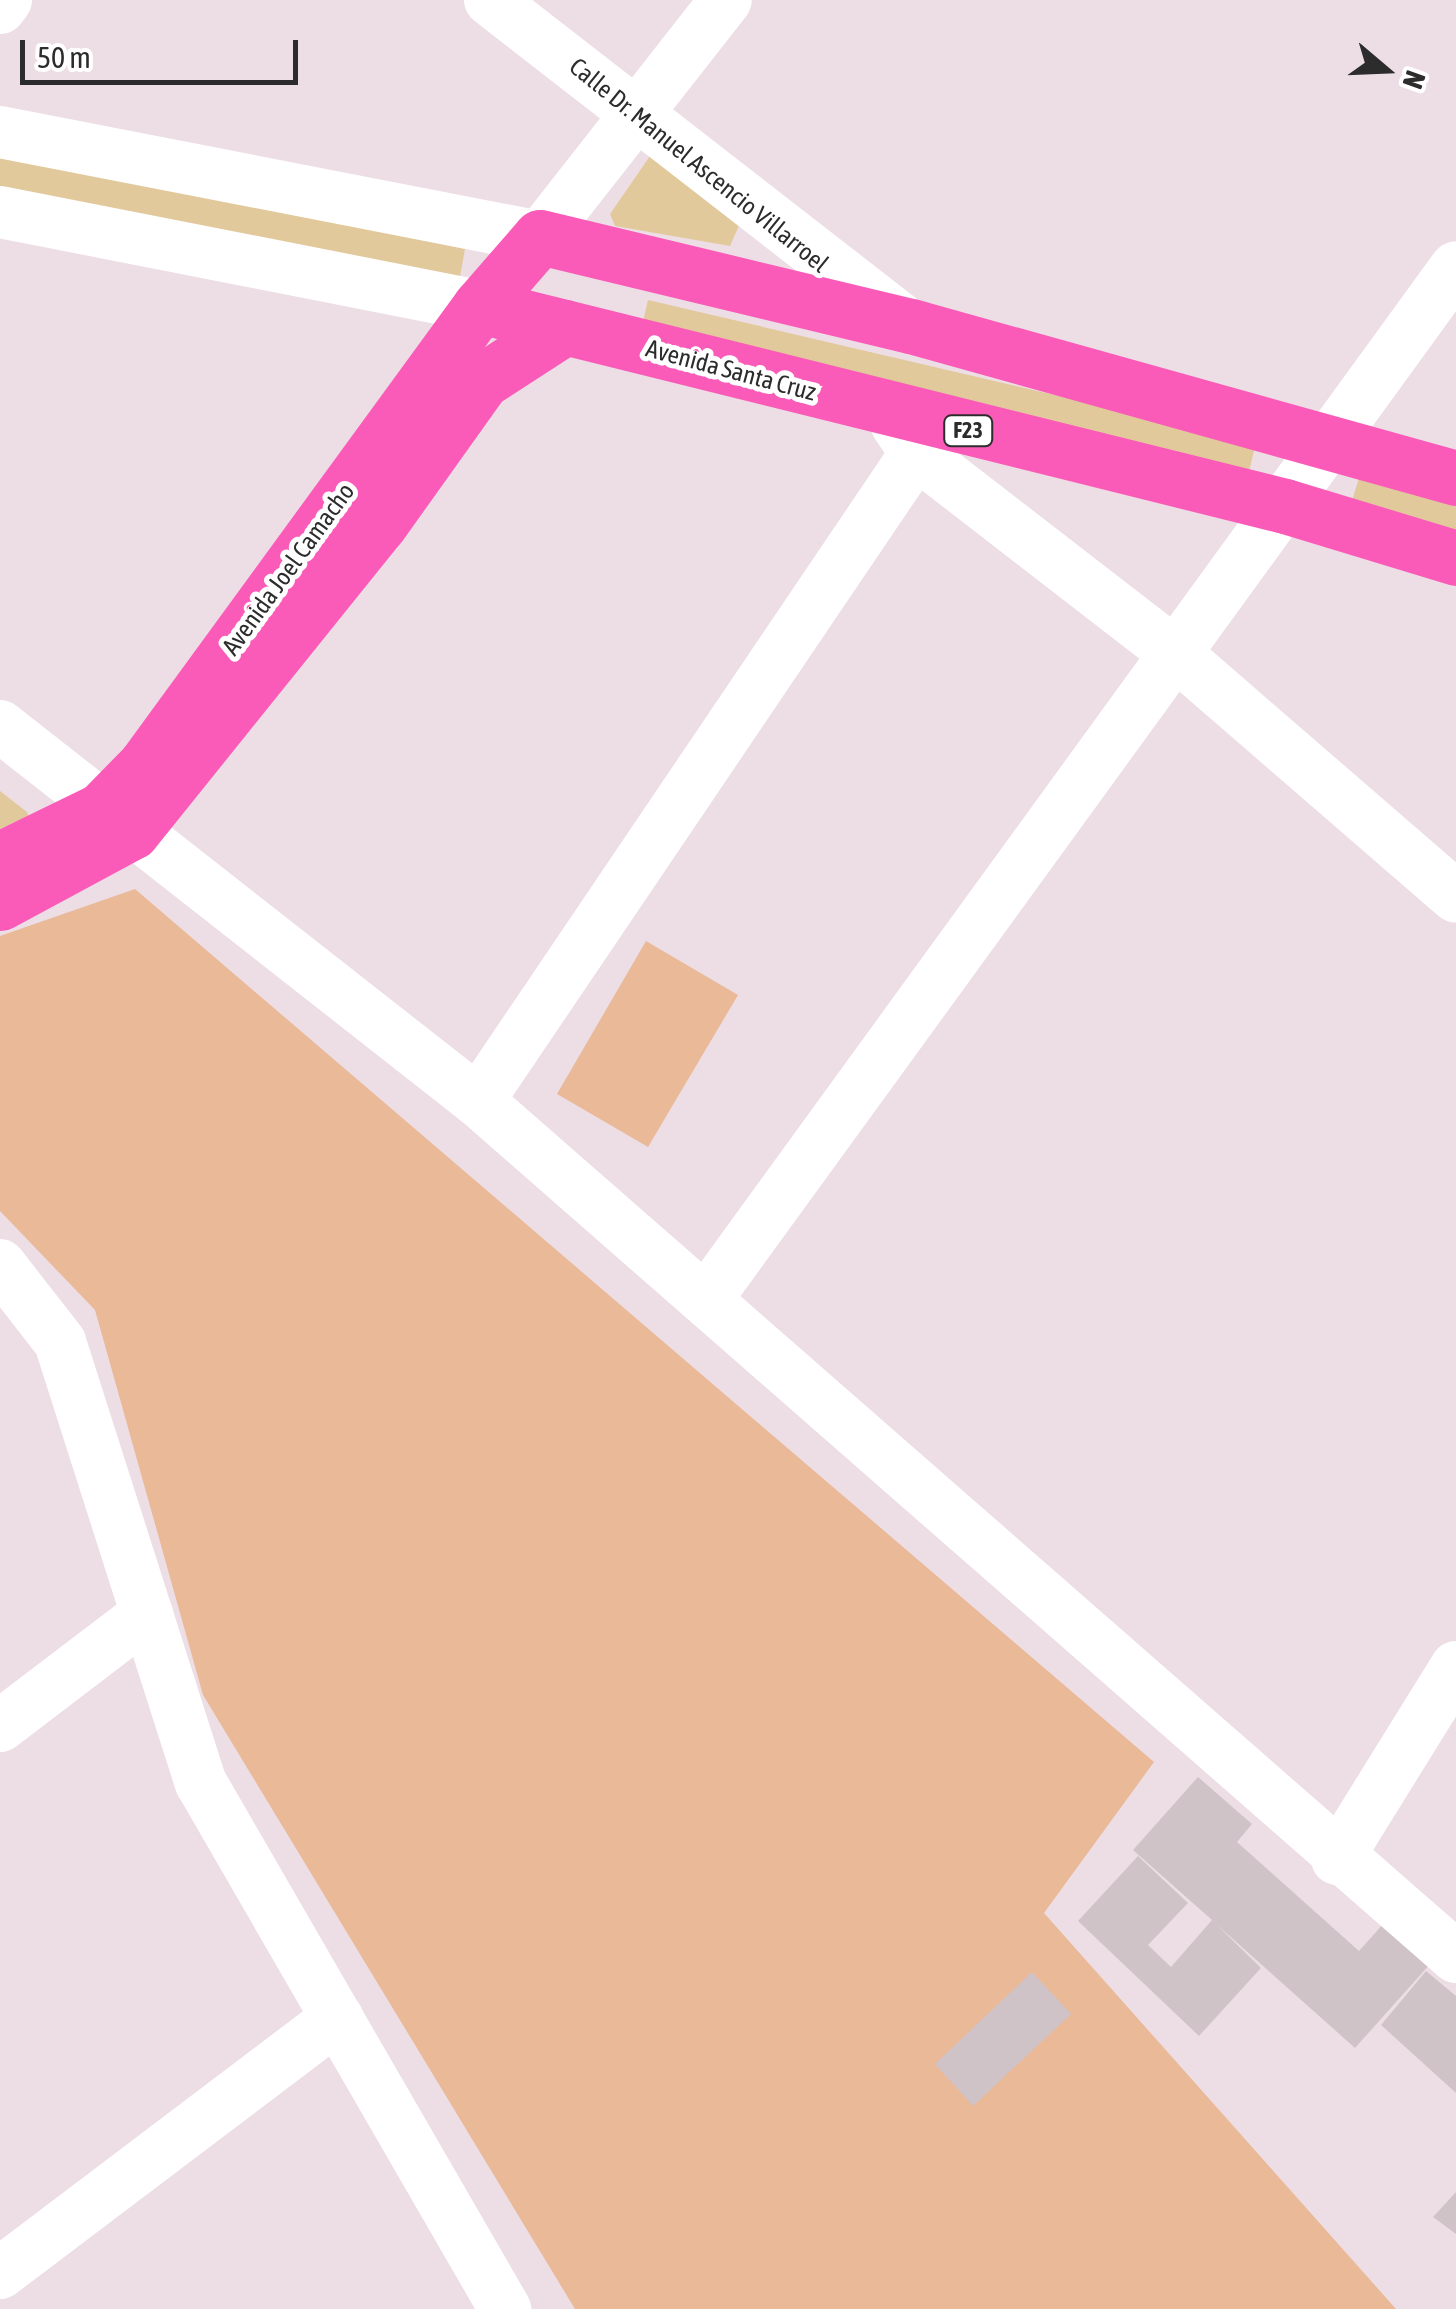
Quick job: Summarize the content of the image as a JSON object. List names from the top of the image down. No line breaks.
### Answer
{"streets":{"highway":["Avenida Santa Cruz","F23","Avenida Joel Camacho"],"street":["Calle Dr. Manuel Ascencio Villarroel"]},"crossings":[["Avenida Santa Cruz","Avenida Joel Camacho"]],"scale_bar":"50 m","north":"right"}
